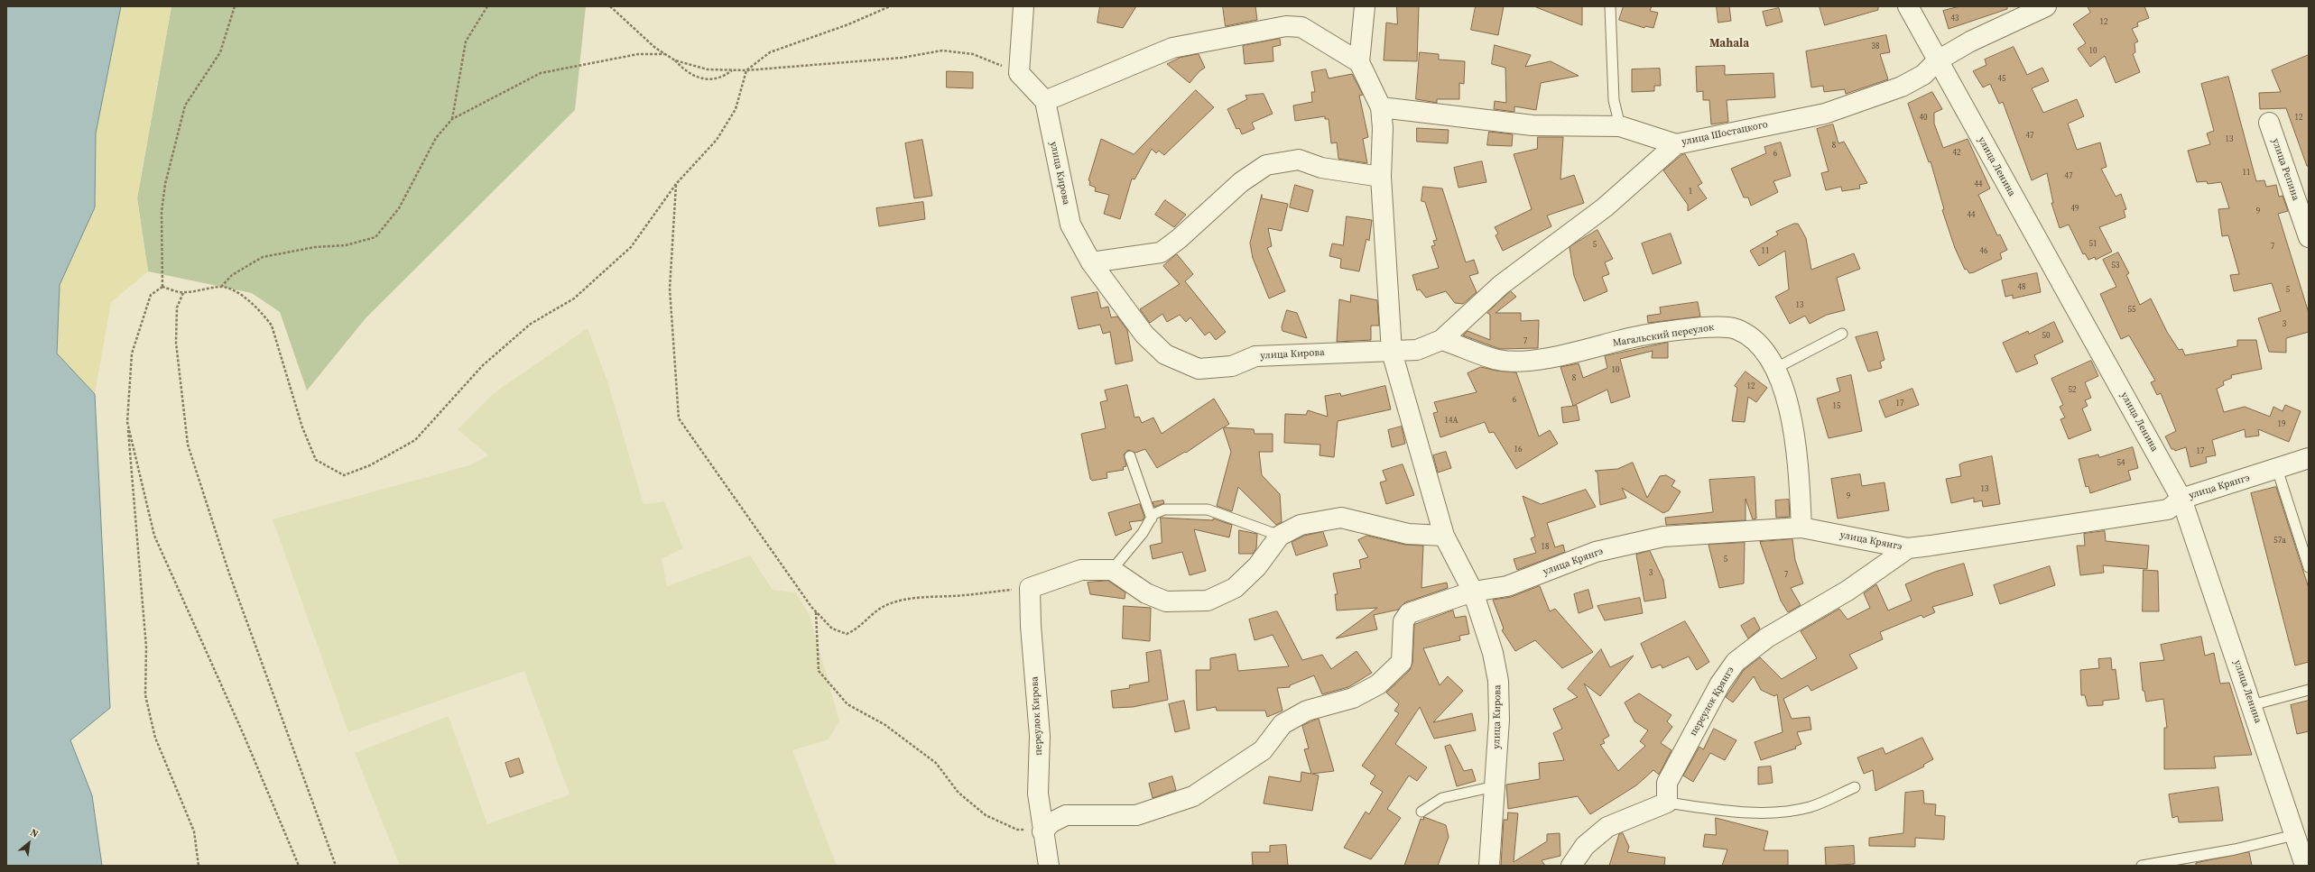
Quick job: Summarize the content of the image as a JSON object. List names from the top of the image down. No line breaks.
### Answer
{"streets":{"street":["улица Шостацкого","улица Ленина","улица Репина","улица Кирова","Магальский переулок","улица Крянгэ","переулок Крянгэ","переулок Кирова"]},"crossings":[["улица Шостацкого","улица Ленина"],["улица Ленина","улица Крянгэ"],["улица Кирова","улица Крянгэ"],["Магальский переулок","улица Крянгэ"],["улица Крянгэ","переулок Крянгэ"],["улица Крянгэ","переулок Кирова"]],"districts":["Mahala"],"house_numbers":["43","12","38","10","45","40","12","47","13","8","42","6","11","47","44","1","49","9","44","51","5","7","11","46","53","48","5","13","55","3","50","7","10","8","12","52","6","17","15","14A","19","16","17","54","13","9","57а","18","5","3","7"],"north":"top right"}
